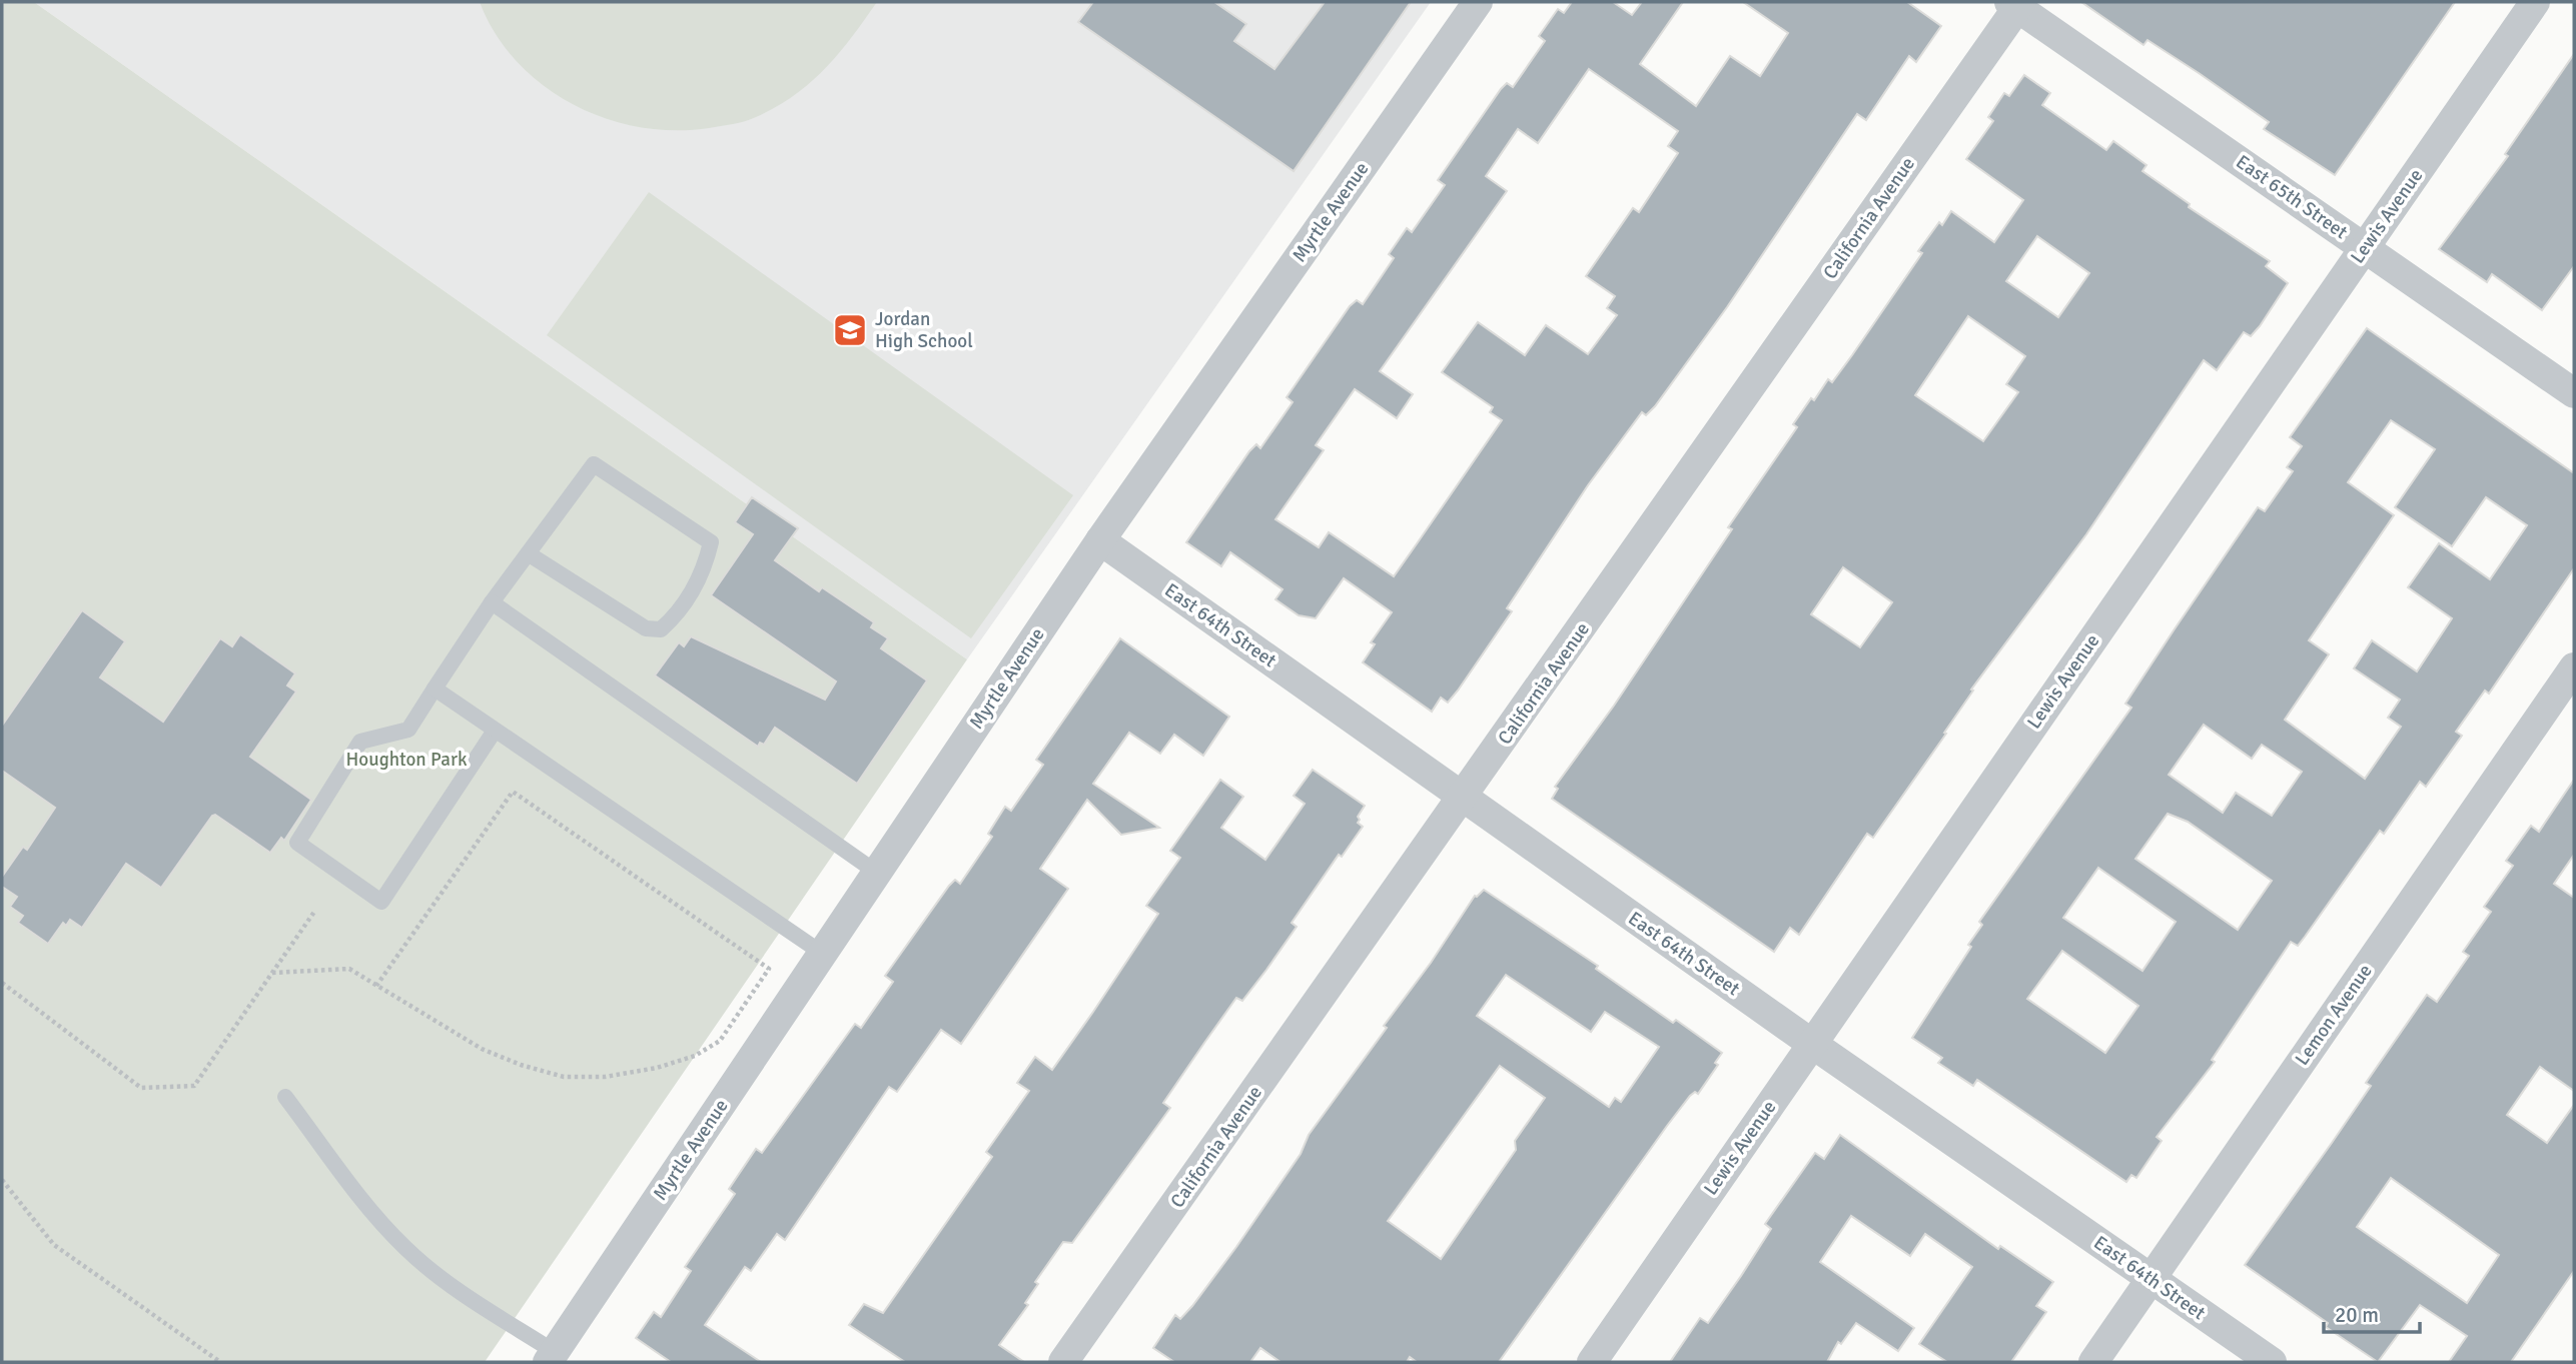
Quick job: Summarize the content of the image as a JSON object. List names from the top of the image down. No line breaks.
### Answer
{"streets":{"street":["East 65th Street","Myrtle Avenue","Lewis Avenue","California Avenue","East 64th Street","Lemon Avenue"]},"crossings":[["East 65th Street","Lewis Avenue"],["East 65th Street","California Avenue"],["Myrtle Avenue","East 64th Street"],["Lewis Avenue","East 64th Street"],["California Avenue","East 64th Street"],["East 64th Street","Lemon Avenue"]],"parks":["Houghton Park"],"places":{"school or university":["Jordan High School"]},"scale_bar":"20 m"}
